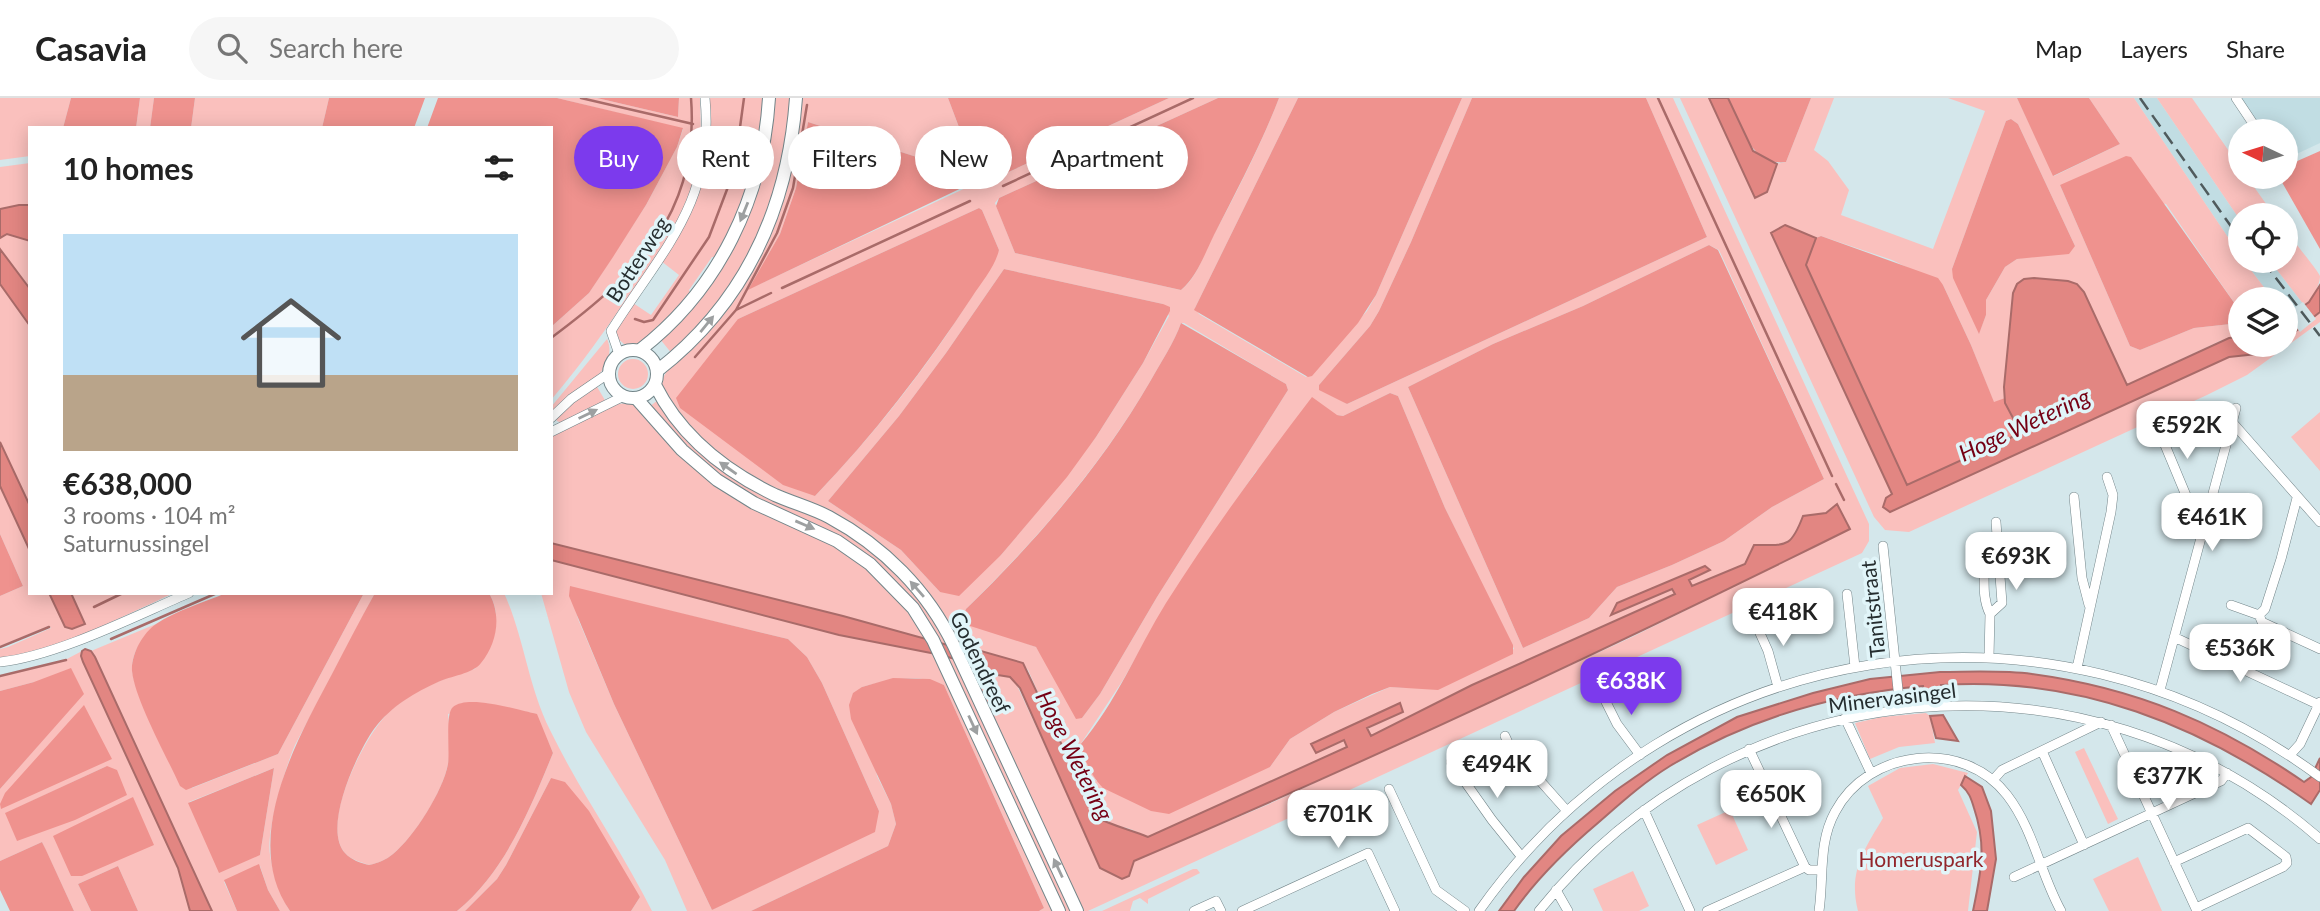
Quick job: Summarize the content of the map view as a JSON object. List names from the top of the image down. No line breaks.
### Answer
{"streets":{"main road":["Godendreef"],"street":["Botterweg","Tanitstraat","Minervasingel"]},"crossings":[["Botterweg","Godendreef"],["Tanitstraat","Minervasingel"]],"water":["Hoge Wetering"],"parks":["Homeruspark"],"north":"left","page":{"header":"Casavia","search":"Search here","nav":["Map","Layers","Share"],"chip":["Buy","Rent","Filters","New","Apartment"],"heading":"10 homes","list":[{"name":"€638,000","note":"3 rooms · 104 m² · Saturnussingel"}],"price":["€592K","€461K","€693K","€418K","€536K","€638K","€494K","€377K","€650K","€701K"]}}
